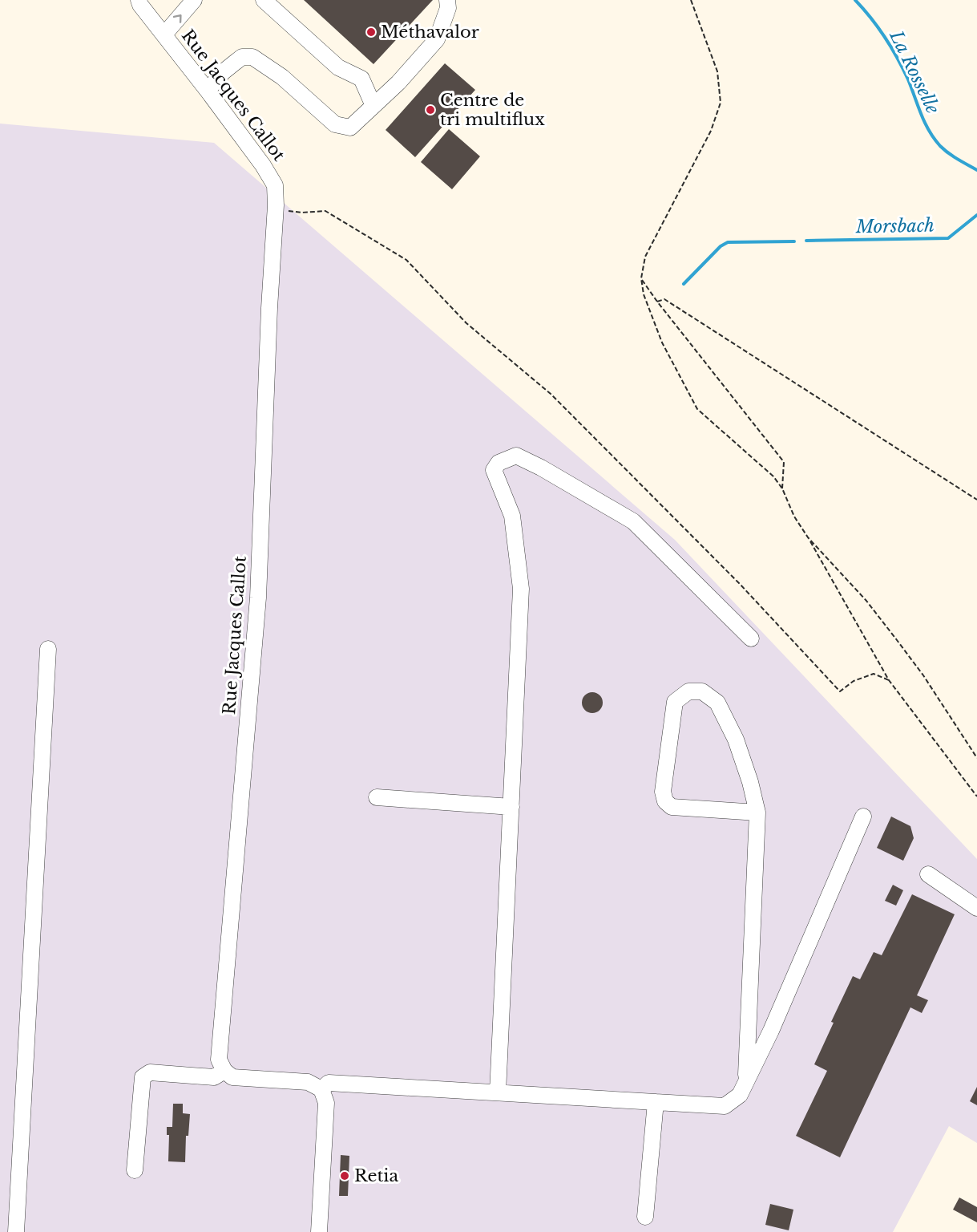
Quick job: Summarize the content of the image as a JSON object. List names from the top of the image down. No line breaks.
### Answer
{"streets":{"street":["Rue Jacques Callot"]},"water":["La Rosselle","Morsbach"],"places":["Méthavalor","Centre de tri multiflux","Retia"]}
